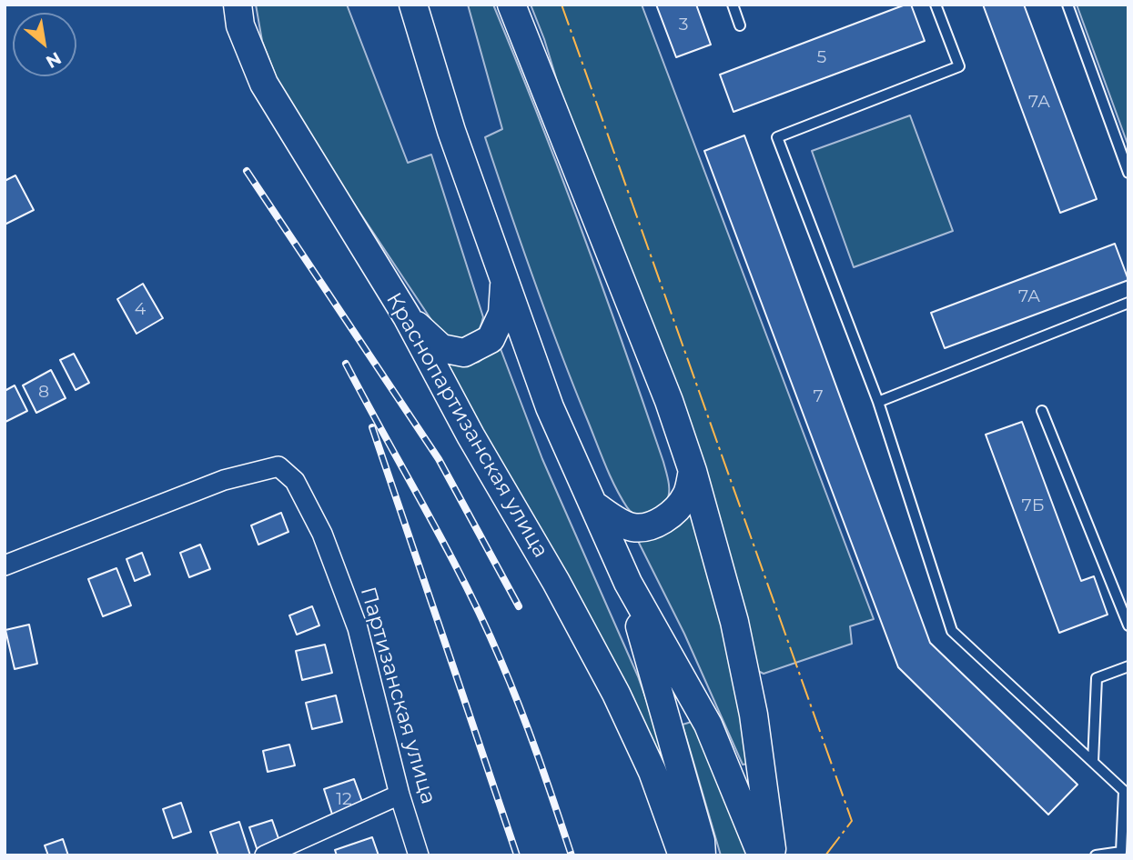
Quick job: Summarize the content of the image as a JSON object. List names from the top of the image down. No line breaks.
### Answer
{"streets":{"main road":["Краснопартизанская улица"],"street":["Партизанская улица"]},"house_numbers":["3","5","7А","7А","4","8","7","7Б","12"],"north":"bottom right"}
